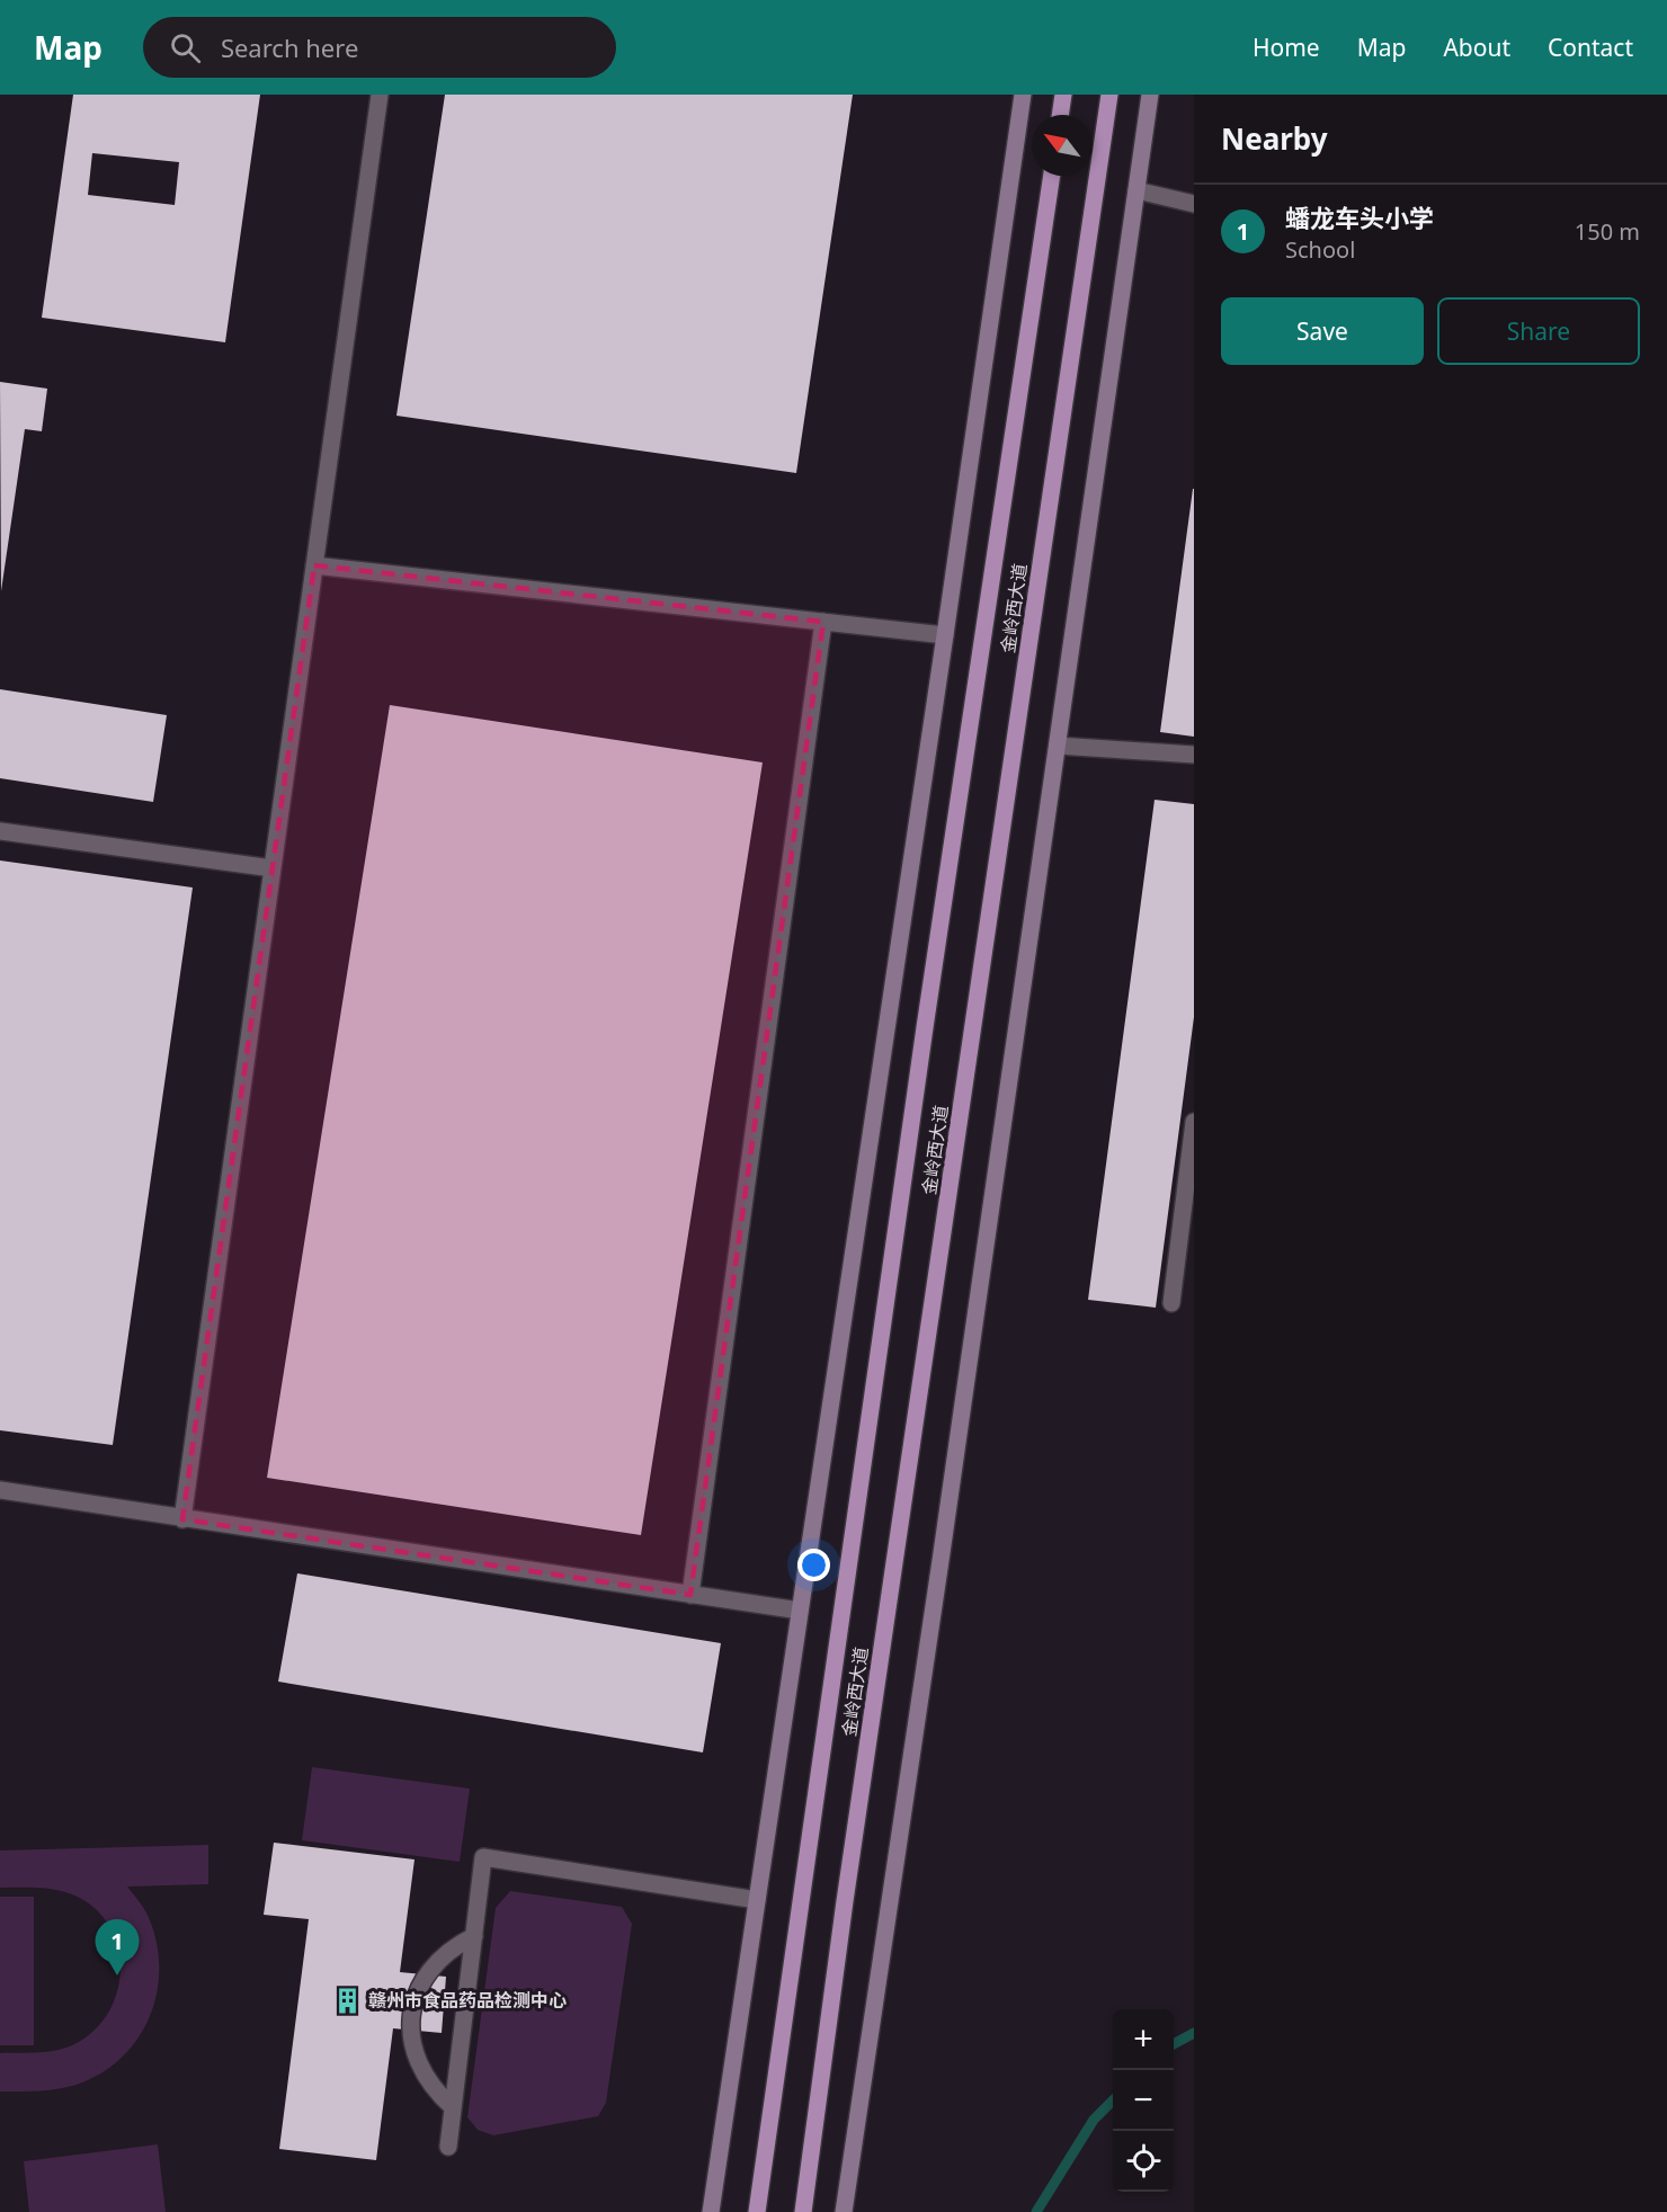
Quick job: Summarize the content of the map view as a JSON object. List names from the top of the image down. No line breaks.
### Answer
{"streets":{"main road":["金岭西大道"]},"places":{"building":["赣州市食品药品检测中心"]},"north":"top left","page":{"header":"Map","search":"Search here","nav":["Home","Map","About","Contact"],"heading":"Nearby","list":[{"mark":"1","name":"蟠龙车头小学","note":"School","value":"150 m"}],"buttons":["Save","Share"],"pins":"1","map_buttons":["+","−"]}}
